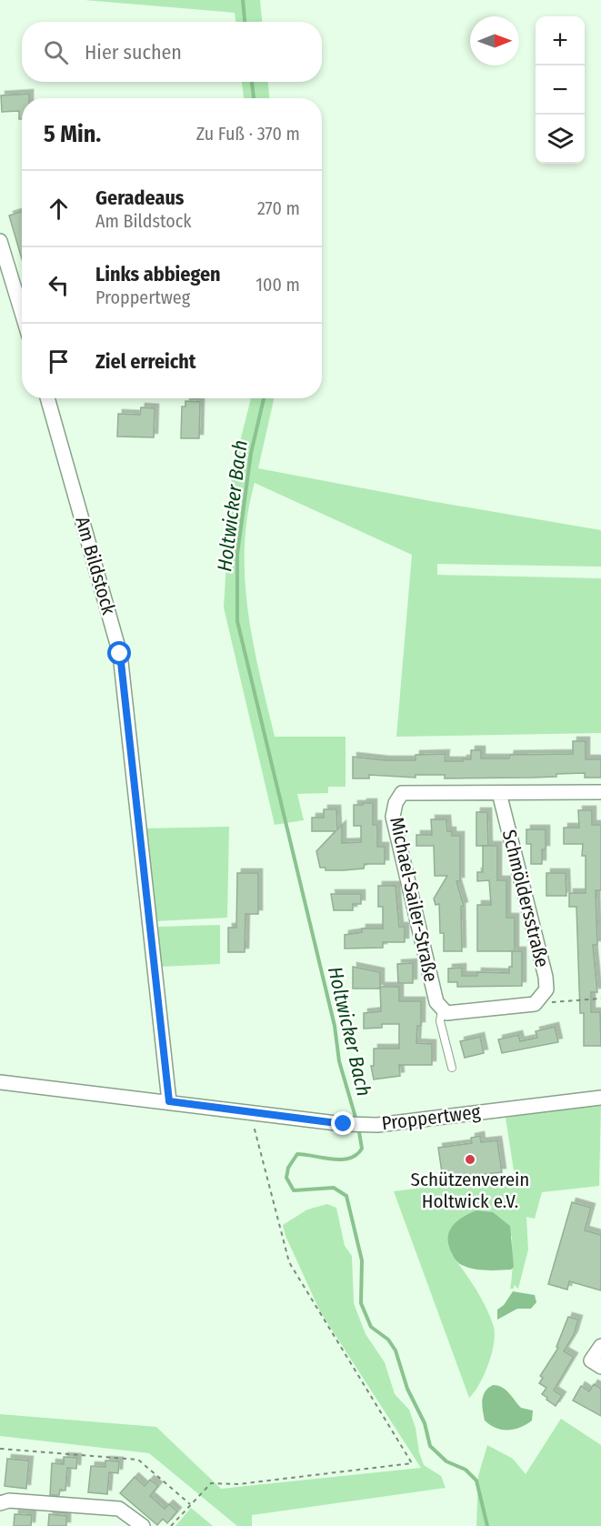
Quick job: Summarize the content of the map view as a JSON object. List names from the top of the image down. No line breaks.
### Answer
{"streets":{"street":["Am Bildstock","Schmöldersstraße","Michael-Sailer-Straße","Proppertweg"]},"crossings":[["Am Bildstock","Proppertweg"],["Schmöldersstraße","Michael-Sailer-Straße"]],"water":["Holtwicker Bach"],"places":["Schützenverein Holtwick e.V."],"north":"right","page":{"map_buttons":["+","−"],"search":"Hier suchen","heading":["5 Min.","Zu Fuß · 370 m"],"list":[["Geradeaus","Am Bildstock","270 m"],["Links abbiegen","Proppertweg","100 m"],"Ziel erreicht"]}}
